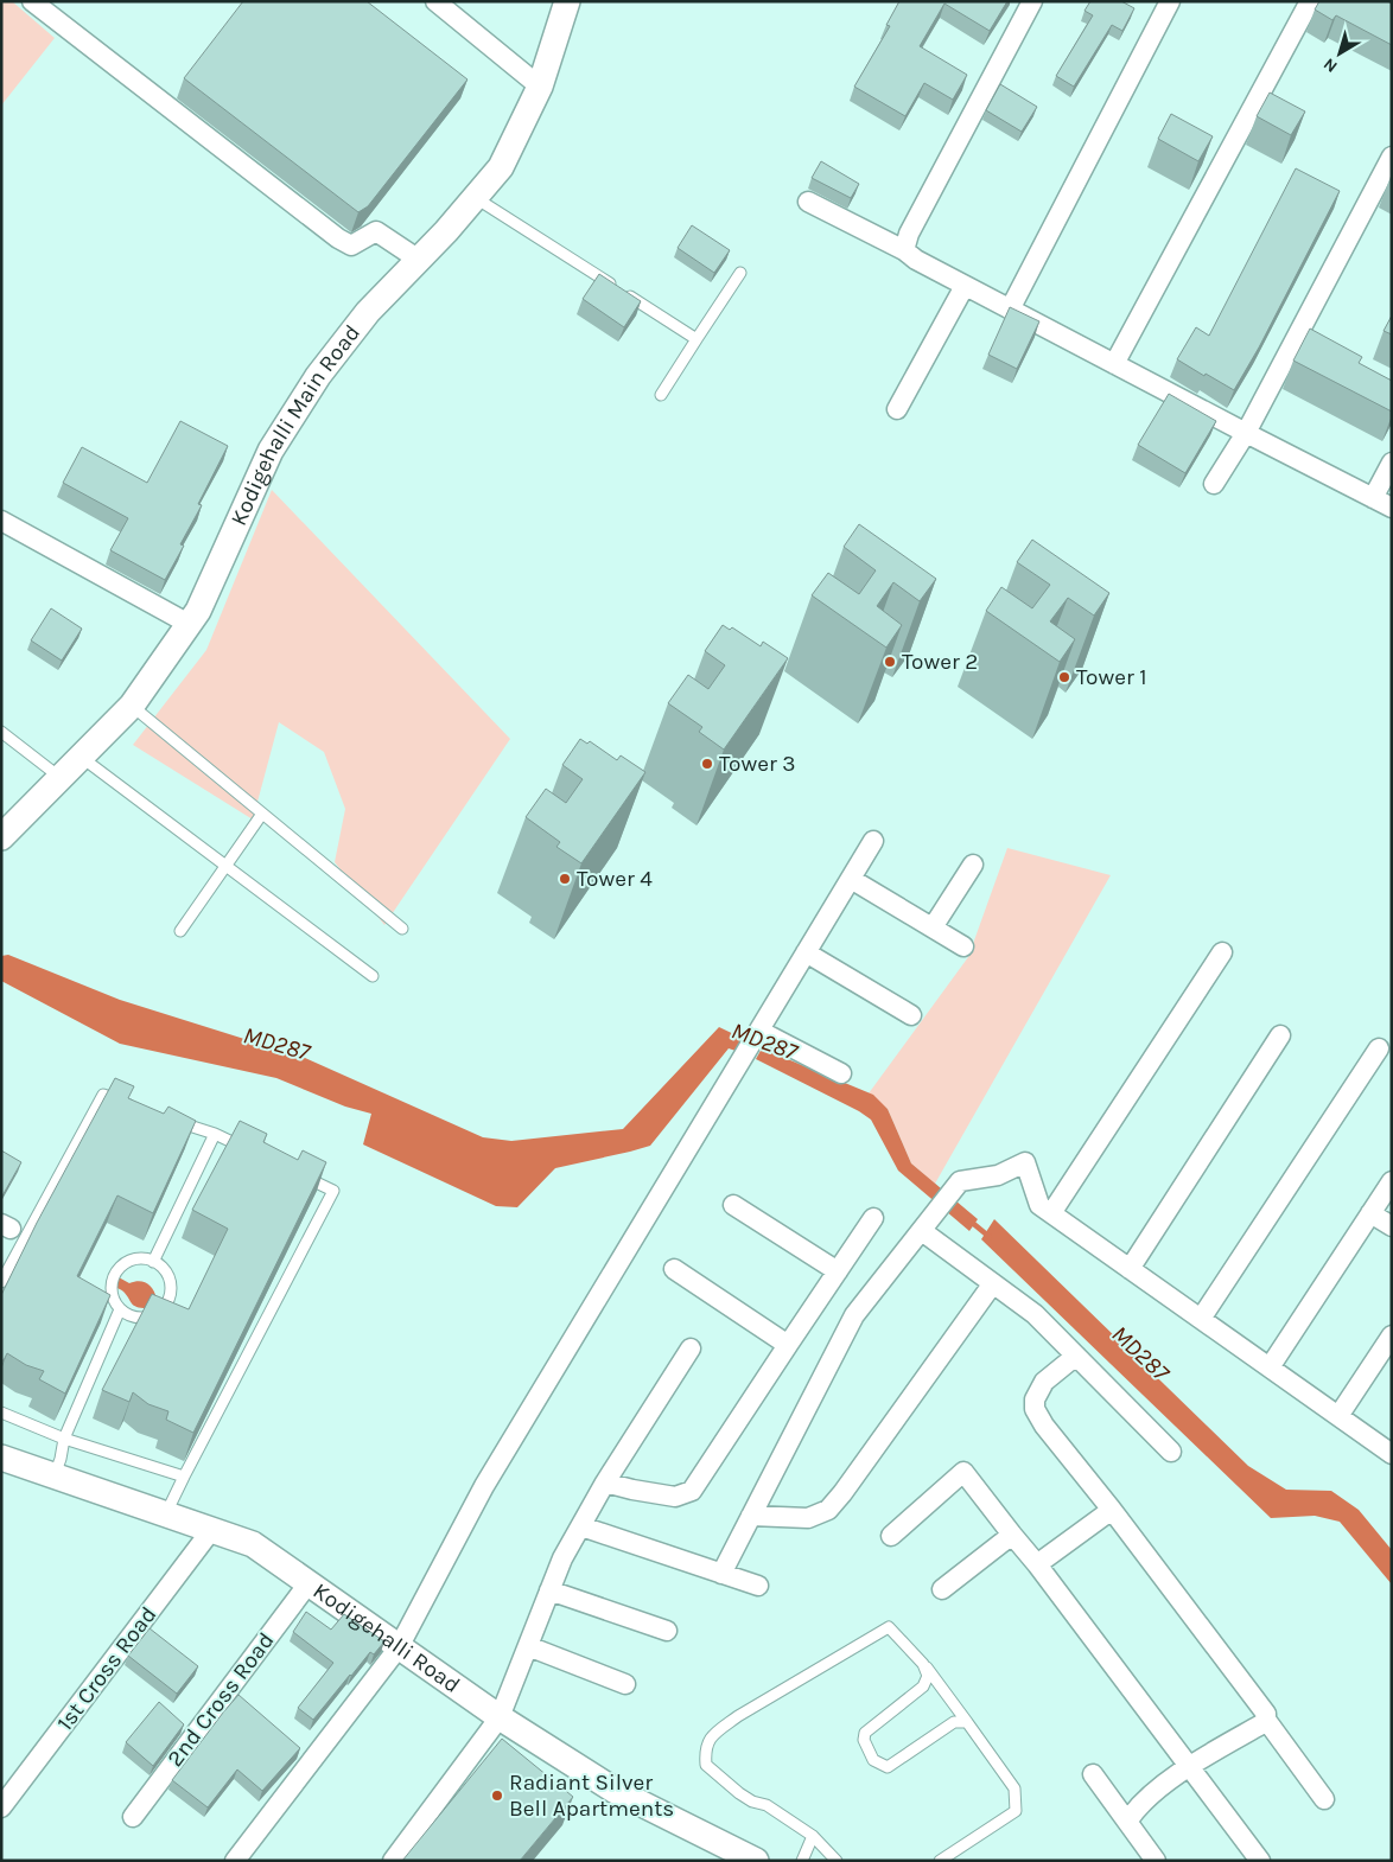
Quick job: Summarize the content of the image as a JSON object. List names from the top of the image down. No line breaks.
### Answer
{"streets":{"street":["Kodigehalli Main Road","Kodigehalli Road","1st Cross Road","2nd Cross Road"]},"crossings":[["Kodigehalli Road","1st Cross Road"],["Kodigehalli Road","2nd Cross Road"]],"water":["MD287"],"places":["Tower 2","Tower 1","Tower 3","Tower 4","Radiant Silver Bell Apartments"],"north":"bottom left"}
